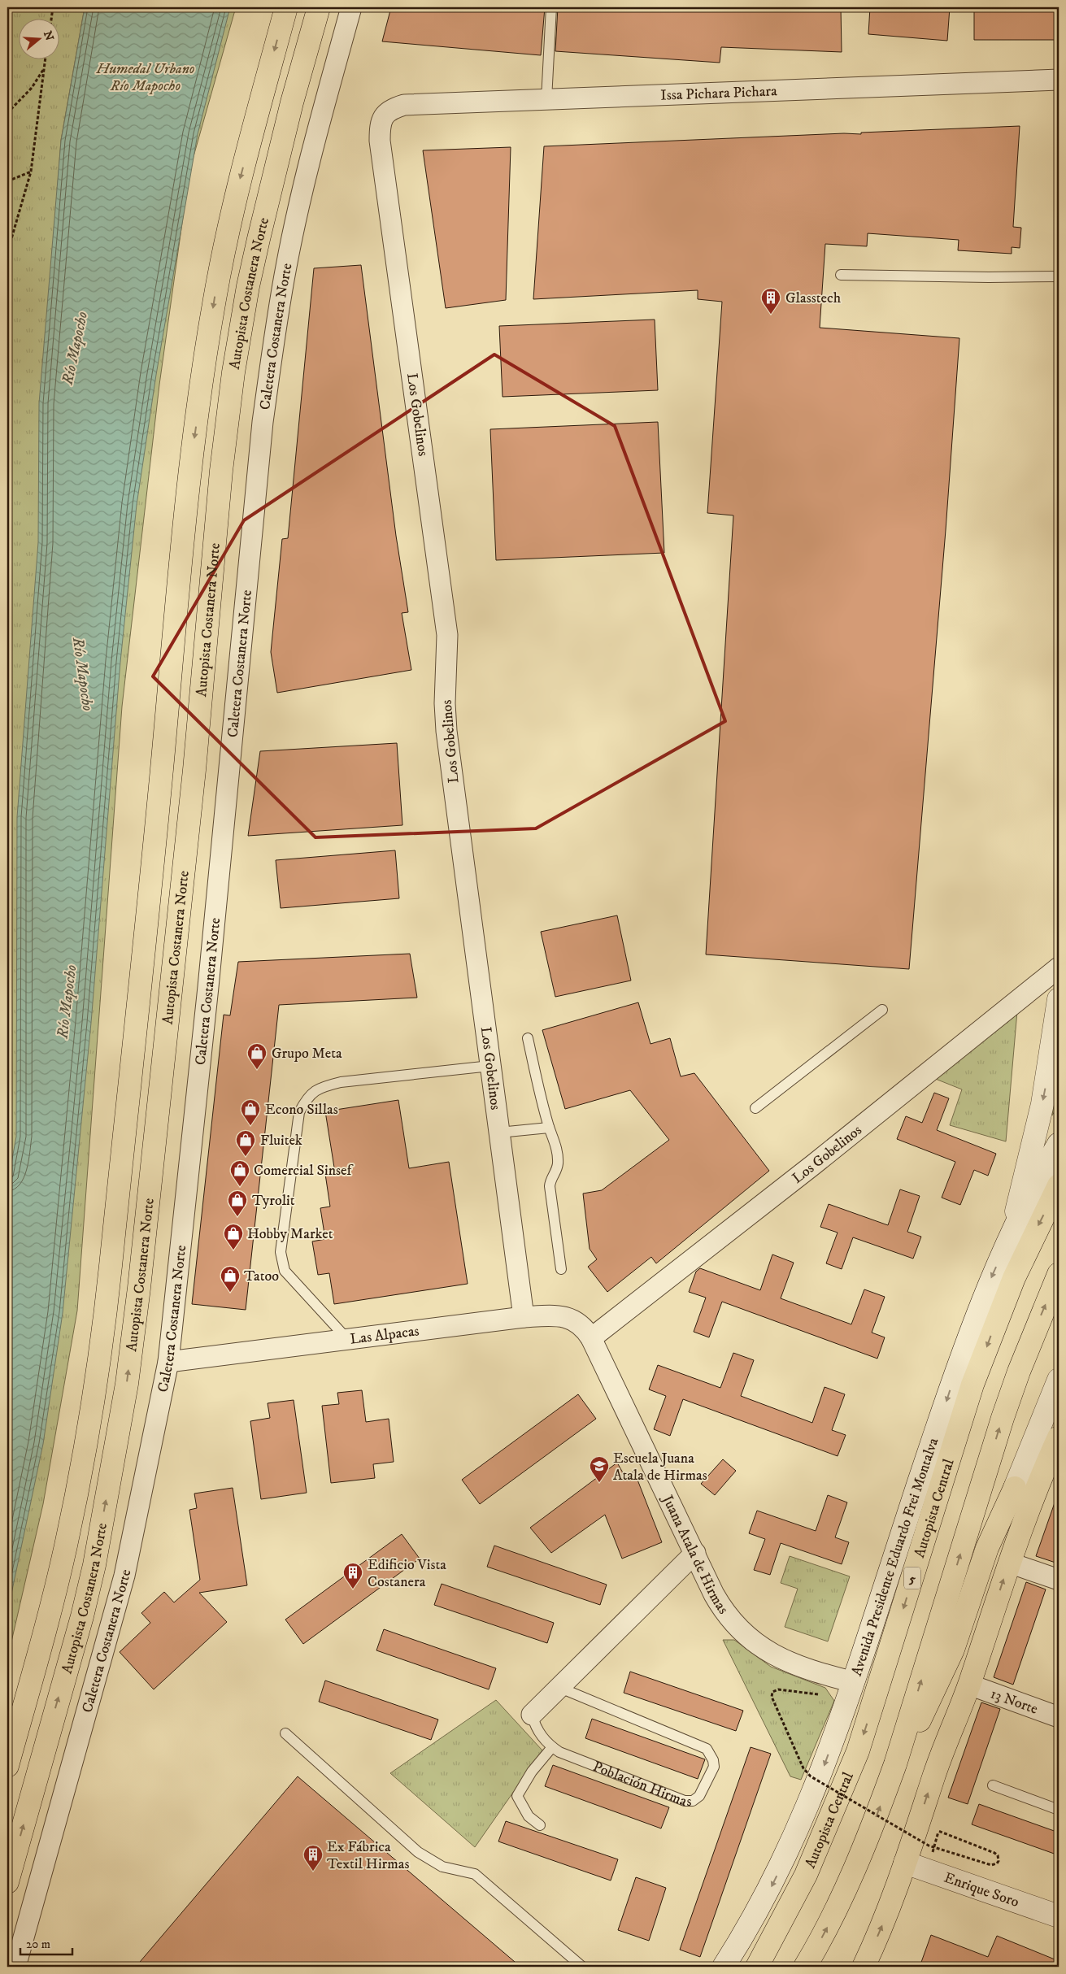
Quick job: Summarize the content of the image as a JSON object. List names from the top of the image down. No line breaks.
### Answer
{"streets":{"main road":["Autopista Costanera Norte","Autopista Central","Avenida Presidente Eduardo Frei Montalva","5","Enrique Soro"],"street":["Issa Pichara Pichara","Caletera Costanera Norte","Los Gobelinos","Las Alpacas","Juana Atala de Hirmas","13 Norte","Población Hirmas"]},"crossings":[["Issa Pichara Pichara","Los Gobelinos"],["Caletera Costanera Norte","Las Alpacas"],["Los Gobelinos","Las Alpacas"],["Los Gobelinos","Juana Atala de Hirmas"],["Las Alpacas","Juana Atala de Hirmas"],["Juana Atala de Hirmas","Avenida Presidente Eduardo Frei Montalva"],["Juana Atala de Hirmas","Población Hirmas"]],"water":["Río Mapocho"],"parks":["Humedal Urbano Río Mapocho"],"places":{"building":["Glasstech","Edificio Vista Costanera","Ex Fábrica Textil Hirmas"],"shop":["Grupo Meta","Econo Sillas","Fluitek","Comercial Sinsef","Tyrolit","Hobby Market","Tatoo"],"school or university":["Escuela Juana Atala de Hirmas"]},"scale_bar":"20 m","north":"right"}
